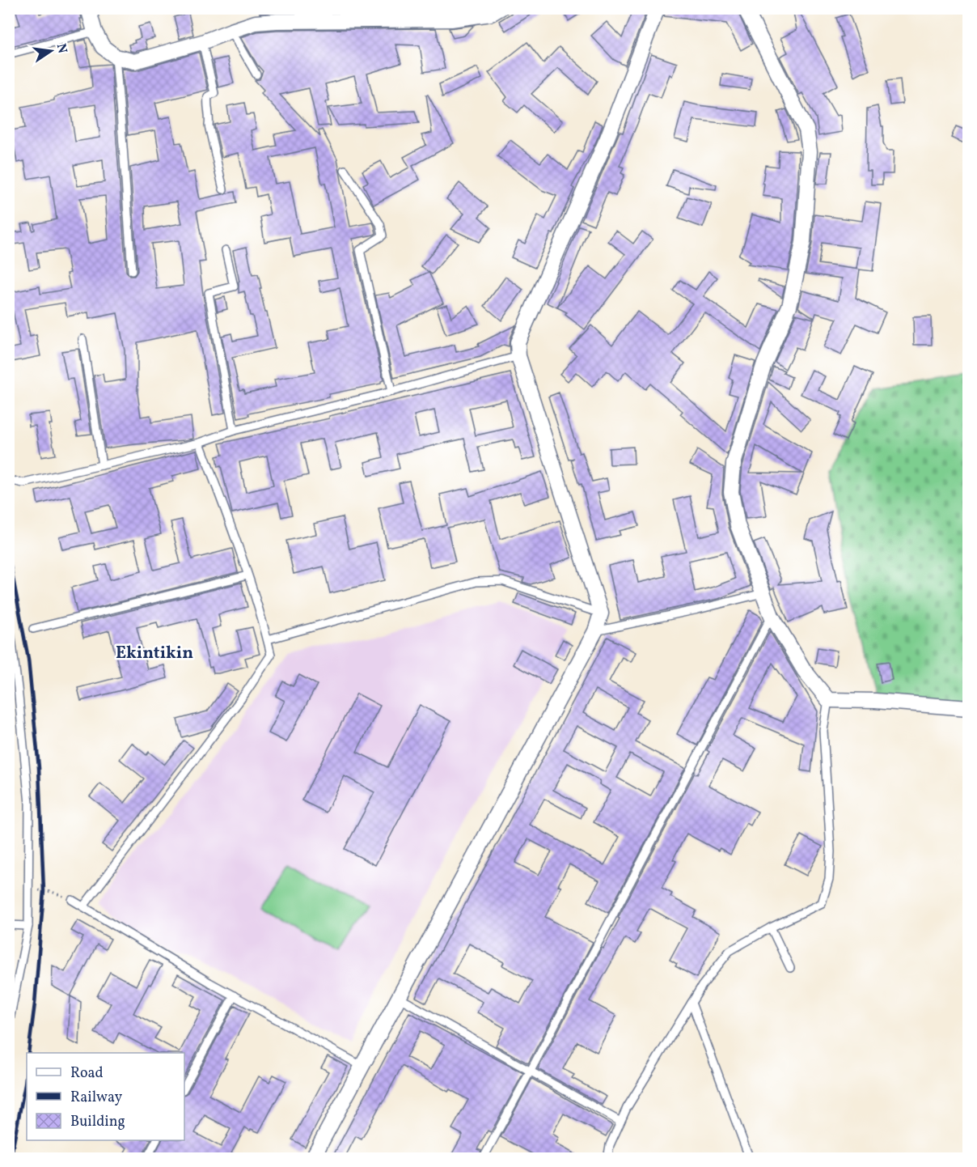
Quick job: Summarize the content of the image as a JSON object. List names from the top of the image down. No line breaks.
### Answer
{"districts":["Ekintikin"],"legend":["Road","Railway","Building"],"north":"right"}
